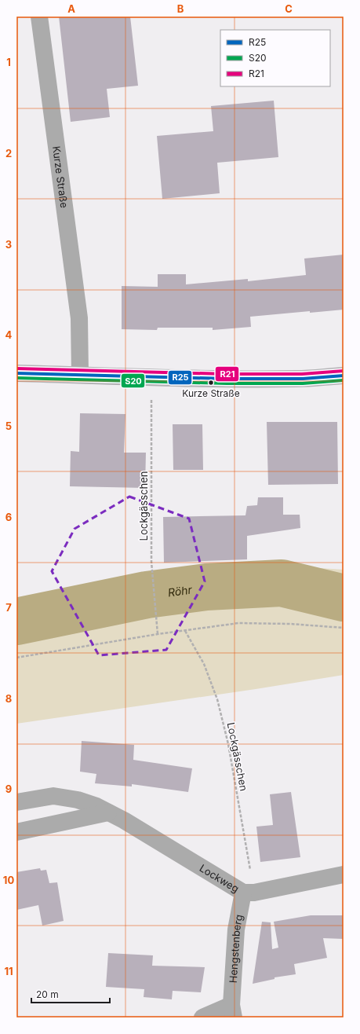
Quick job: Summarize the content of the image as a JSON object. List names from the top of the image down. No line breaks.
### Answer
{"streets":{"street":["Kurze Straße","Lockweg","Hengstenberg"],"path":["Lockgässchen"]},"crossings":[["Lockgässchen","Lockweg"],["Lockgässchen","Hengstenberg"],["Lockweg","Hengstenberg"]],"water":["Röhr"],"places":["Kurze Straße"],"lines":["transit line R21","transit line R25","transit line S20"],"legend":["R25","S20","R21"],"scale_bar":"20 m","grid":{"columns":["A","B","C"],"rows":["1","2","3","4","5","6","7","8","9","10","11"]}}
